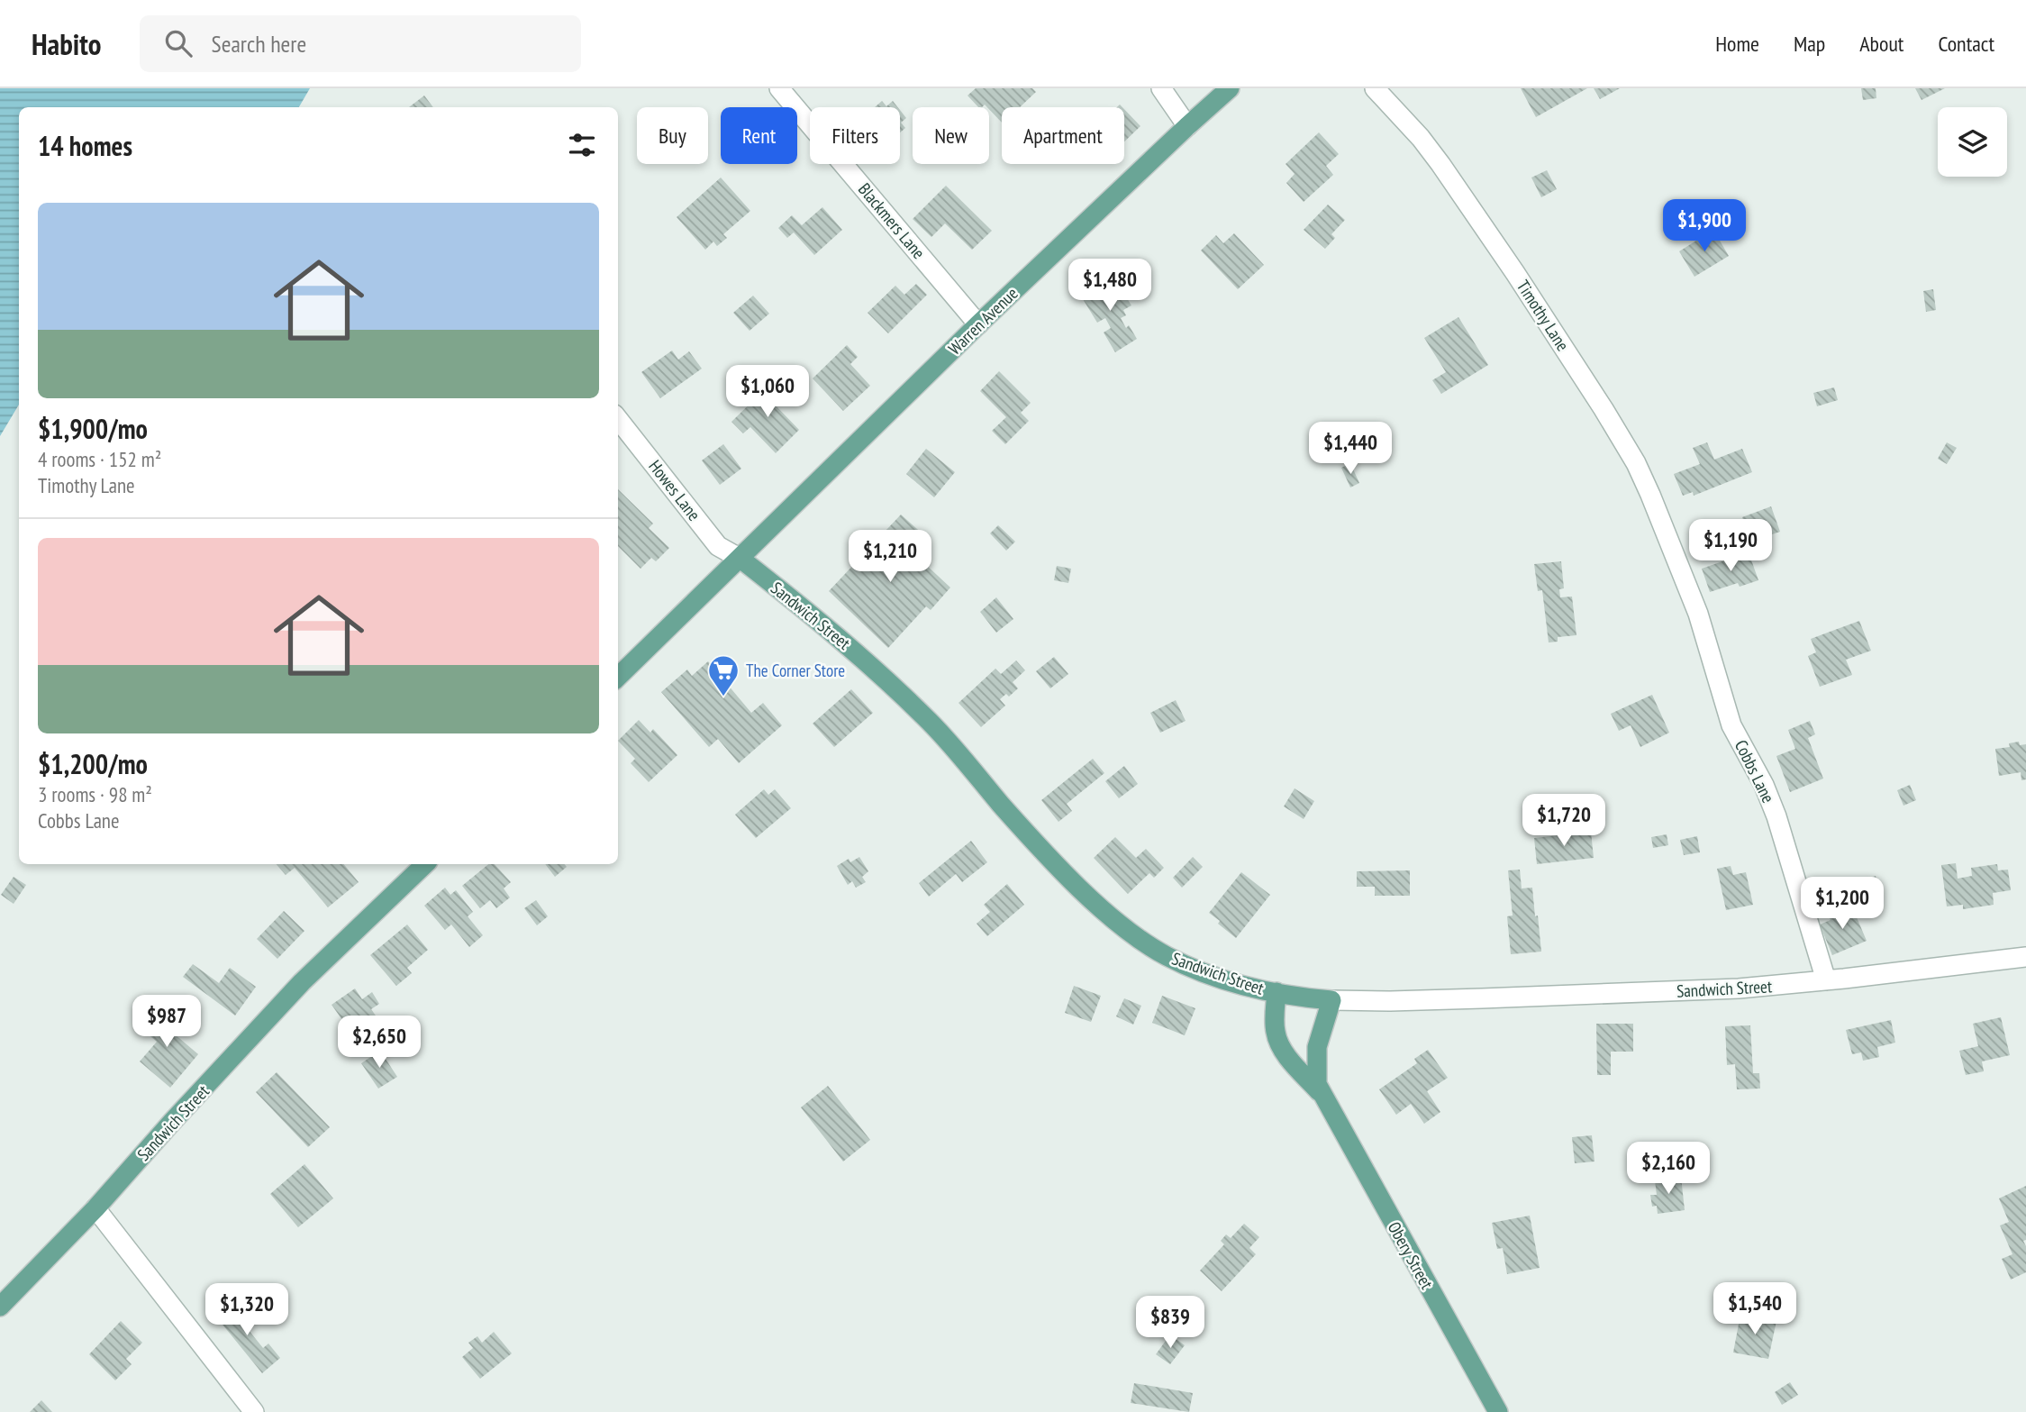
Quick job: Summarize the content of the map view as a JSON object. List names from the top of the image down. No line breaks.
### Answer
{"streets":{"main road":["Warren Avenue","Sandwich Street","Obery Street"],"street":["Blackmers Lane","Timothy Lane","Howes Lane","Cobbs Lane"]},"crossings":[["Blackmers Lane","Warren Avenue"],["Timothy Lane","Cobbs Lane"],["Warren Avenue","Howes Lane"],["Warren Avenue","Sandwich Street"],["Howes Lane","Sandwich Street"],["Sandwich Street","Cobbs Lane"],["Sandwich Street","Obery Street"]],"places":{"supermarket":["The Corner Store"]},"page":{"header":"Habito","search":"Search here","nav":["Home","Map","About","Contact"],"chip":["Buy","Rent","Filters","New","Apartment"],"heading":"14 homes","list":[{"name":"$1,900/mo","note":"4 rooms · 152 m² · Timothy Lane"},{"name":"$1,200/mo","note":"3 rooms · 98 m² · Cobbs Lane"}],"price":["$1,900","$1,480","$1,060","$1,440","$1,190","$1,210","$1,720","$1,200","$987","$2,650","$2,160","$1,540","$1,320","$839"]}}
